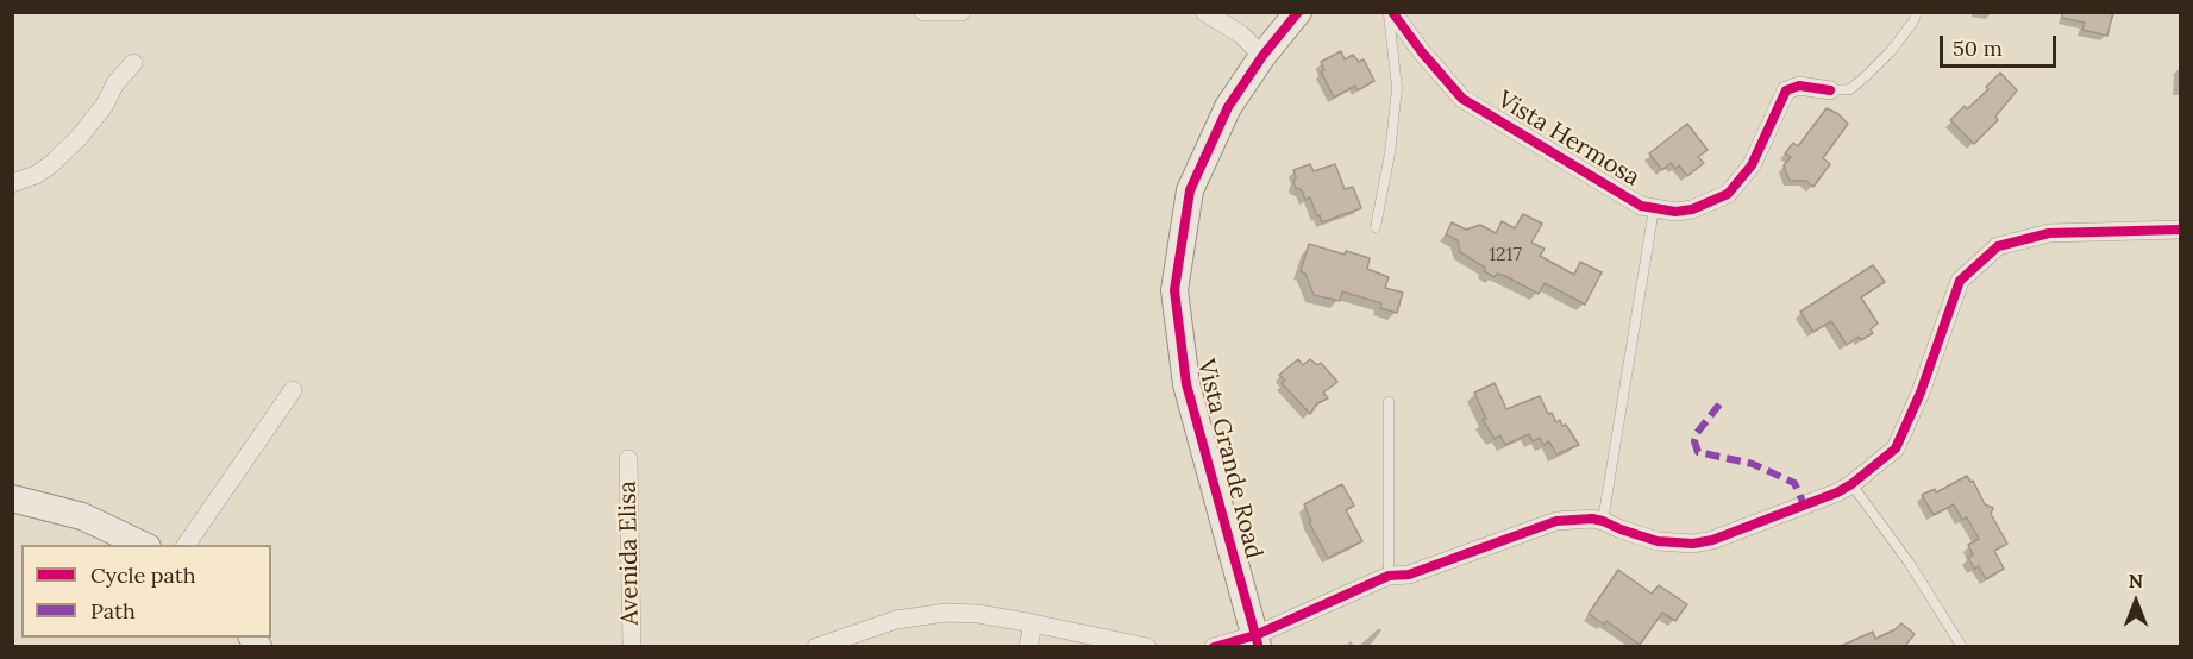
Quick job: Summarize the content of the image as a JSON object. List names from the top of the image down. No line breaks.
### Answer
{"streets":{"street":["Vista Hermosa","Vista Grande Road","Avenida Elisa"]},"house_numbers":["1217"],"legend":["Cycle path","Path"],"scale_bar":"50 m","north":"top"}
